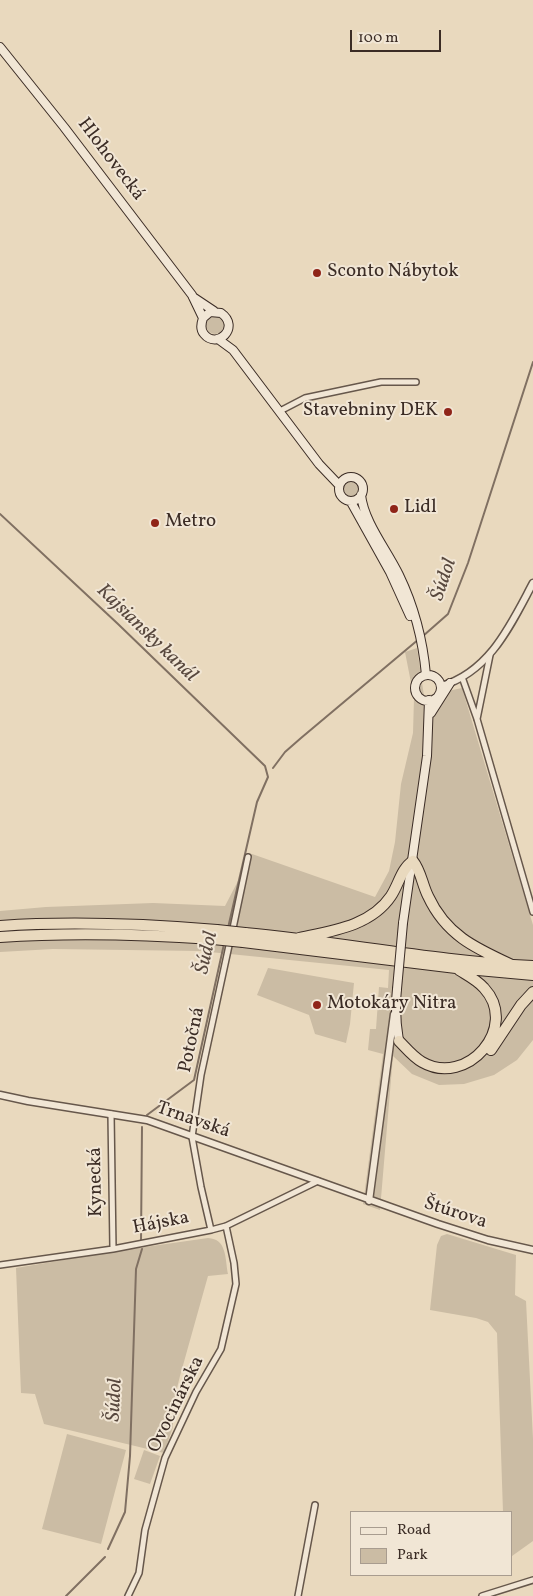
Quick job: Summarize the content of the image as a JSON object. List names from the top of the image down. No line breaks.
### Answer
{"streets":{"main road":["Hlohovecká"],"street":["Potočná","Trnavská","Kynecká","Štúrova","Hájska","Ovocinárska"]},"crossings":[["Potočná","Trnavská"],["Potočná","Hájska"],["Trnavská","Kynecká"],["Trnavská","Štúrova"],["Trnavská","Hájska"],["Kynecká","Hájska"],["Hájska","Ovocinárska"]],"water":["Šúdol","Kajsiansky kanál"],"places":["Sconto Nábytok","Stavebniny DEK","Lidl","Metro","Motokáry Nitra"],"legend":["Road","Park"],"scale_bar":"100 m"}
